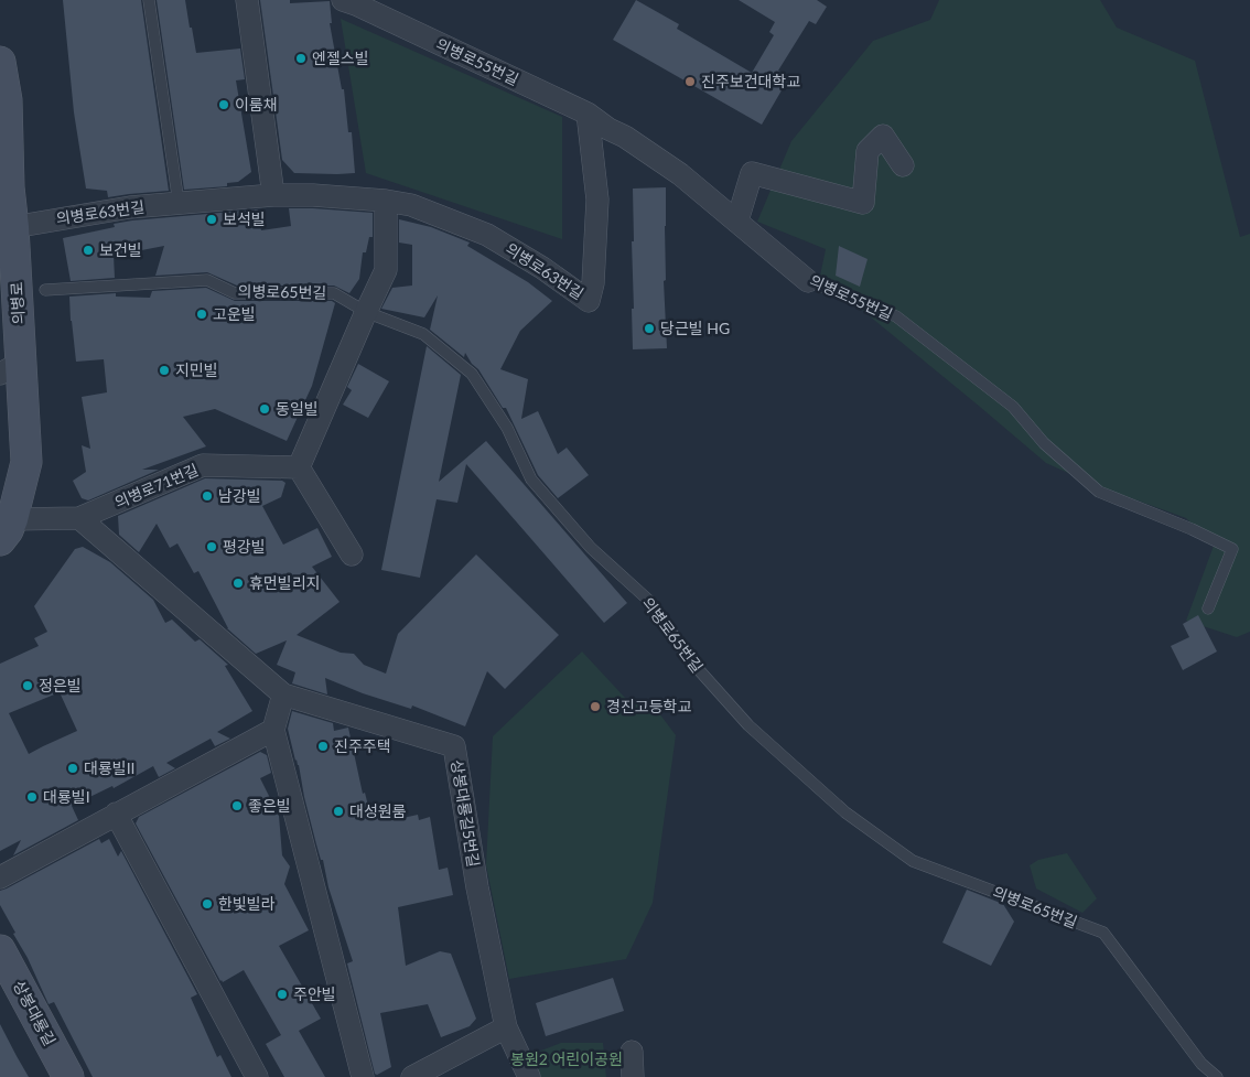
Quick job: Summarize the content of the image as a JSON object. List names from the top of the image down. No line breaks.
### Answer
{"streets":{"street":["의병로55번길","의병로63번길","의병로","의병로71번길","상봉대룡길5번길","상봉대룡길"],"lane":["의병로65번길"]},"crossings":[["의병로55번길","의병로63번길"],["의병로63번길","의병로"],["의병로","의병로71번길"]],"parks":["봉원2 어린이공원"],"places":["엔젤스빌","진주보건대학교","이룸채","보석빌","보건빌","고운빌","당근빌 HG","지민빌","동일빌","남강빌","평강빌","휴먼빌리지","정은빌","경진고등학교","진주주택","대룡빌II","대룡빌I","좋은빌","대성원룸","한빛빌라","주안빌"]}
